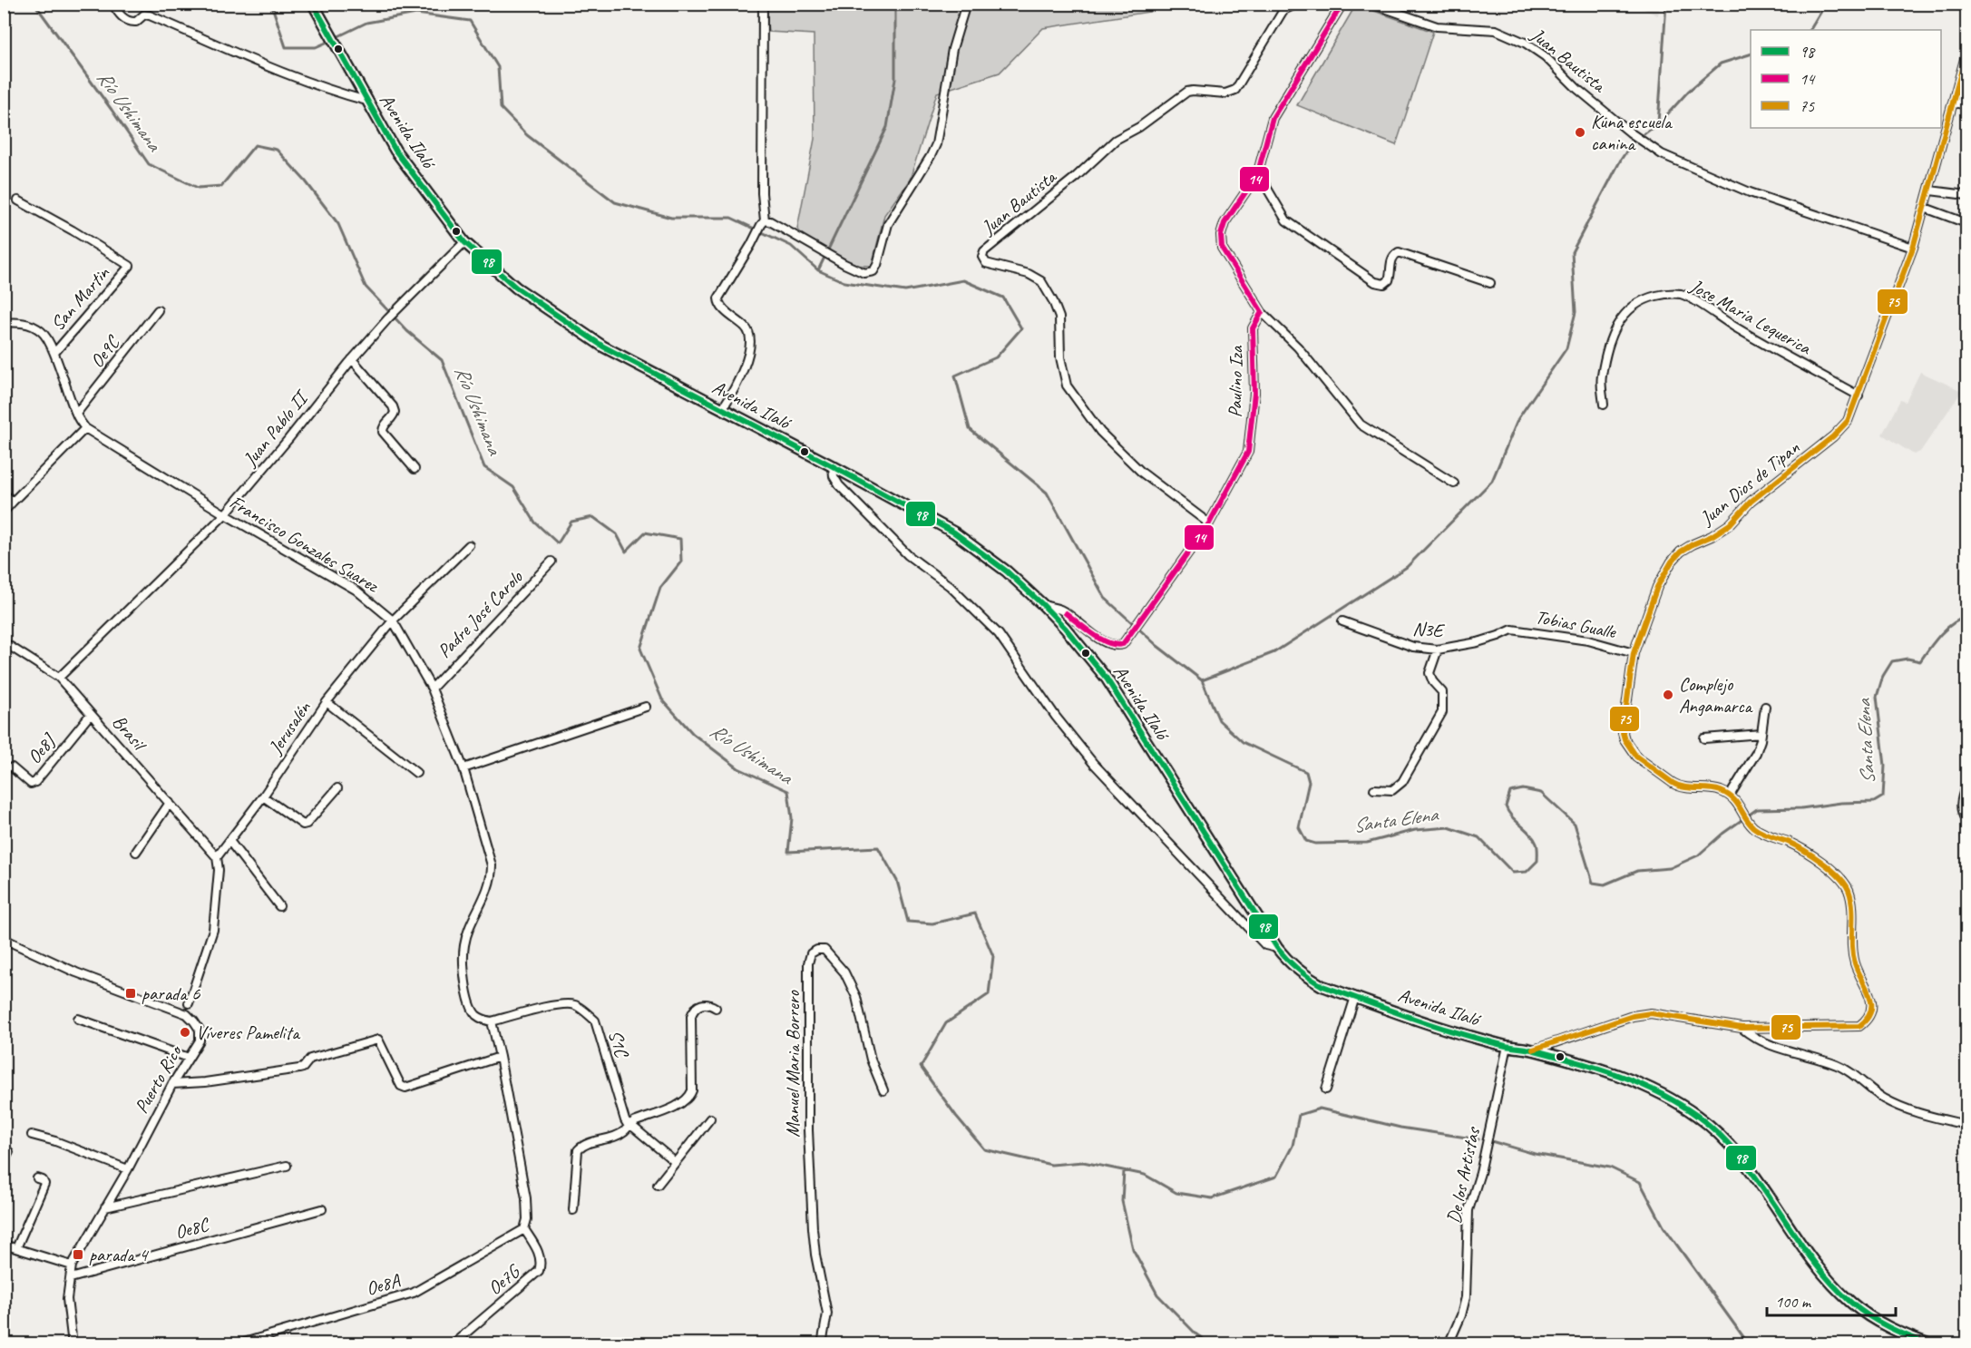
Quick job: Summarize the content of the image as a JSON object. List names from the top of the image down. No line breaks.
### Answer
{"streets":{"main road":["Avenida Ilaló"],"street":["Juan Bautista","San Martin","Jose Maria Lequerica","Oe9C","Paulino Iza","Juan Pablo II","Juan Dios de Tipan","Francisco Gonzales Suarez","Padre José Carolo","Tobias Gualle","N3E","Jerusalén","Brasil","Oe8J","S1C","Manuel Maria Borrero","Puerto Rico","De los Artistas","Oe8C","Oe7G","Oe8A"]},"crossings":[["Juan Bautista","Paulino Iza"],["Juan Bautista","Juan Dios de Tipan"],["Avenida Ilaló","Paulino Iza"],["Avenida Ilaló","Juan Pablo II"],["Avenida Ilaló","De los Artistas"],["San Martin","Francisco Gonzales Suarez"],["Jose Maria Lequerica","Juan Dios de Tipan"],["Oe9C","Francisco Gonzales Suarez"],["Juan Pablo II","Francisco Gonzales Suarez"],["Juan Pablo II","Brasil"],["Juan Dios de Tipan","Tobias Gualle"],["Francisco Gonzales Suarez","Padre José Carolo"],["Francisco Gonzales Suarez","Jerusalén"],["Francisco Gonzales Suarez","S1C"],["Tobias Gualle","N3E"],["Jerusalén","Brasil"],["Brasil","Oe8J"],["Puerto Rico","Oe8C"],["Oe7G","Oe8A"]],"water":["Río Ushimana","Santa Elena"],"places":{"other":["Kuna escuela canina","Complejo Angamarca","Víveres Pamelita"],"transit":["parada 6","parada 4"]},"lines":["transit line 98","transit line 14","transit line 75"],"legend":["98","14","75"],"scale_bar":"100 m"}
